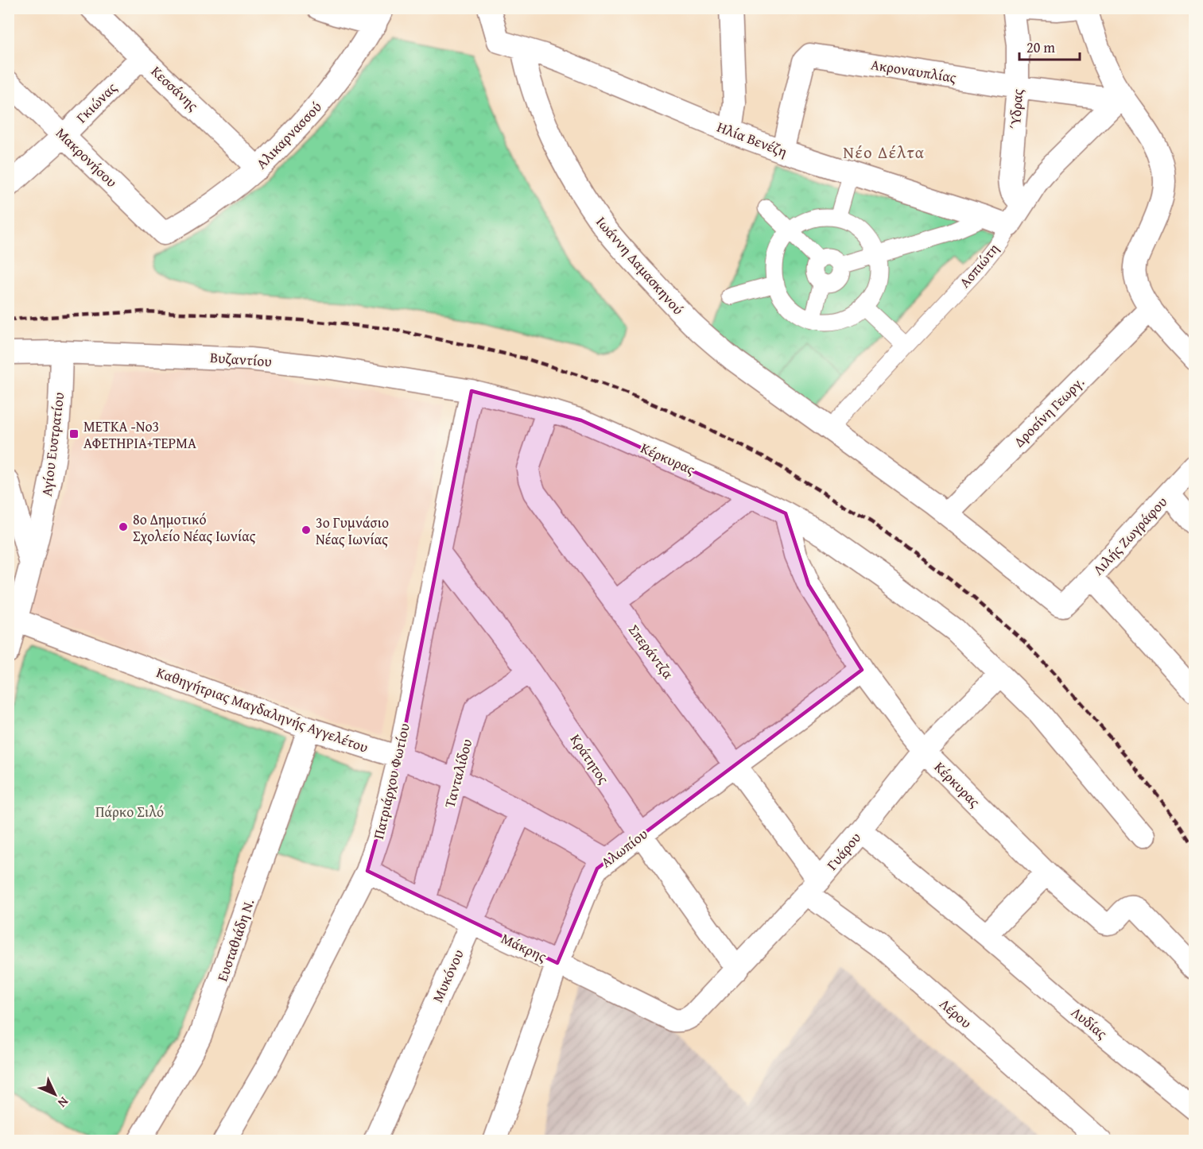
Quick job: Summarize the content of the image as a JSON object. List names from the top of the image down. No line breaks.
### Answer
{"streets":{"street":["Ακροναυπλίας","Κεσσάνης","Γκιώνας","Ύδρας","Αλικαρνασσού","Ηλία Βενέζη","Μακρονήσου","Ιωάννη Δαμασκηνού","Ασπιώτη","Βυζαντίου","Δροσίνη Γεωργ.","Αγίου Ευστρατίου","Κέρκυρας","Λιλής Ζωγράφου","Σπεράντζα","Καθηγήτριας Μαγδαληνής Αγγελέτου","Κράτητος","Τανταλίδου","Πατριάρχου Φωτίου","Αλωπίου","Γυάρου","Ευσταθιάδη Ν.","Μάκρης","Μυκόνου","Λέρου","Λυδίας"]},"crossings":[["Ακροναυπλίας","Ύδρας"],["Ακροναυπλίας","Ηλία Βενέζη"],["Ακροναυπλίας","Ασπιώτη"],["Κεσσάνης","Γκιώνας"],["Κεσσάνης","Αλικαρνασσού"],["Γκιώνας","Μακρονήσου"],["Ύδρας","Ασπιώτη"],["Αλικαρνασσού","Μακρονήσου"],["Ηλία Βενέζη","Ιωάννη Δαμασκηνού"],["Ηλία Βενέζη","Ασπιώτη"],["Ιωάννη Δαμασκηνού","Ασπιώτη"],["Ιωάννη Δαμασκηνού","Δροσίνη Γεωργ."],["Ιωάννη Δαμασκηνού","Λιλής Ζωγράφου"],["Βυζαντίου","Αγίου Ευστρατίου"],["Βυζαντίου","Κέρκυρας"],["Βυζαντίου","Σπεράντζα"],["Βυζαντίου","Πατριάρχου Φωτίου"],["Αγίου Ευστρατίου","Καθηγήτριας Μαγδαληνής Αγγελέτου"],["Κέρκυρας","Σπεράντζα"],["Κέρκυρας","Αλωπίου"],["Κέρκυρας","Γυάρου"],["Σπεράντζα","Αλωπίου"],["Σπεράντζα","Γυάρου"],["Σπεράντζα","Λέρου"],["Καθηγήτριας Μαγδαληνής Αγγελέτου","Τανταλίδου"],["Καθηγήτριας Μαγδαληνής Αγγελέτου","Πατριάρχου Φωτίου"],["Καθηγήτριας Μαγδαληνής Αγγελέτου","Αλωπίου"],["Καθηγήτριας Μαγδαληνής Αγγελέτου","Ευσταθιάδη Ν."],["Καθηγήτριας Μαγδαληνής Αγγελέτου","Μυκόνου"],["Κράτητος","Τανταλίδου"],["Κράτητος","Πατριάρχου Φωτίου"],["Κράτητος","Αλωπίου"],["Κράτητος","Γυάρου"],["Τανταλίδου","Μάκρης"],["Πατριάρχου Φωτίου","Μάκρης"],["Αλωπίου","Μάκρης"],["Γυάρου","Μάκρης"],["Γυάρου","Λέρου"],["Γυάρου","Λυδίας"],["Μάκρης","Μυκόνου"]],"districts":["Νέο Δέλτα"],"parks":["Πάρκο Σιλό"],"places":{"transit":["ΜΕΤΚΑ -Νο3 ΑΦΕΤΗΡΙΑ+ΤΕΡΜΑ"],"other":["8ο Δημοτικό Σχολείο Νέας Ιωνίας","3ο Γυμνάσιο Νέας Ιωνίας"]},"scale_bar":"20 m","north":"bottom right"}
